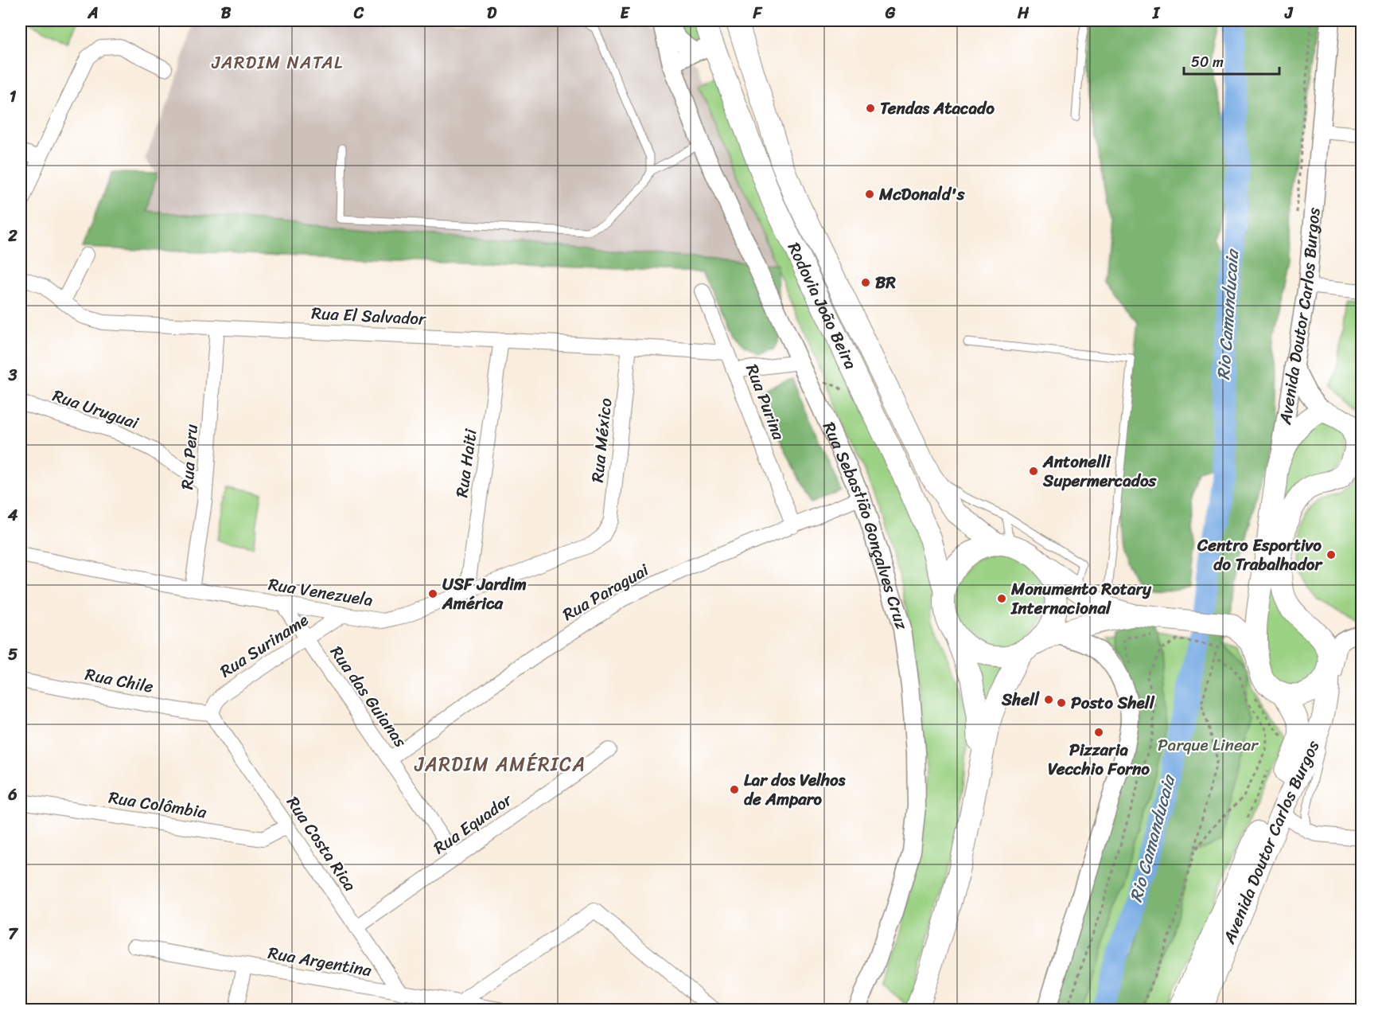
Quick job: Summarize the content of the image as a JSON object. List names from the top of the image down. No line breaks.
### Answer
{"streets":{"main road":["Rodovia João Beira","Avenida Doutor Carlos Burgos"],"street":["Rua El Salvador","Rua Purina","Rua Uruguai","Rua México","Rua Peru","Rua Haiti","Rua Sebastião Gonçalves Cruz","Rua Venezuela","Rua Paraguai","Rua Suriname","Rua Chile","Rua das Guianas","Rua Colômbia","Rua Equador","Rua Costa Rica","Rua Argentina"]},"crossings":[["Rua El Salvador","Rua Purina"],["Rua El Salvador","Rua México"],["Rua El Salvador","Rua Peru"],["Rua El Salvador","Rua Haiti"],["Rua Purina","Rua Paraguai"],["Rua Uruguai","Rua Peru"],["Rua México","Rua Venezuela"],["Rua Peru","Rua Venezuela"],["Rua Haiti","Rua Venezuela"],["Rua Sebastião Gonçalves Cruz","Rua Paraguai"],["Rua Venezuela","Rua Suriname"],["Rua Venezuela","Rua das Guianas"],["Rua Paraguai","Rua das Guianas"],["Rua Suriname","Rua Chile"],["Rua Suriname","Rua das Guianas"],["Rua Suriname","Rua Costa Rica"],["Rua Chile","Rua Costa Rica"],["Rua das Guianas","Rua Equador"],["Rua Colômbia","Rua Costa Rica"],["Rua Equador","Rua Costa Rica"],["Rua Costa Rica","Rua Argentina"]],"districts":["JARDIM NATAL","JARDIM AMÉRICA"],"water":["Rio Camanducaia"],"parks":["Parque Linear"],"places":["Tendas Atacado","McDonald's","BR","Antonelli Supermercados","Centro Esportivo do Trabalhador","USF Jardim América","Monumento Rotary Internacional","Shell","Posto Shell","Pizzaria Vecchio Forno","Lar dos Velhos de Amparo"],"scale_bar":"50 m","grid":{"columns":["A","B","C","D","E","F","G","H","I","J"],"rows":["1","2","3","4","5","6","7"]}}
